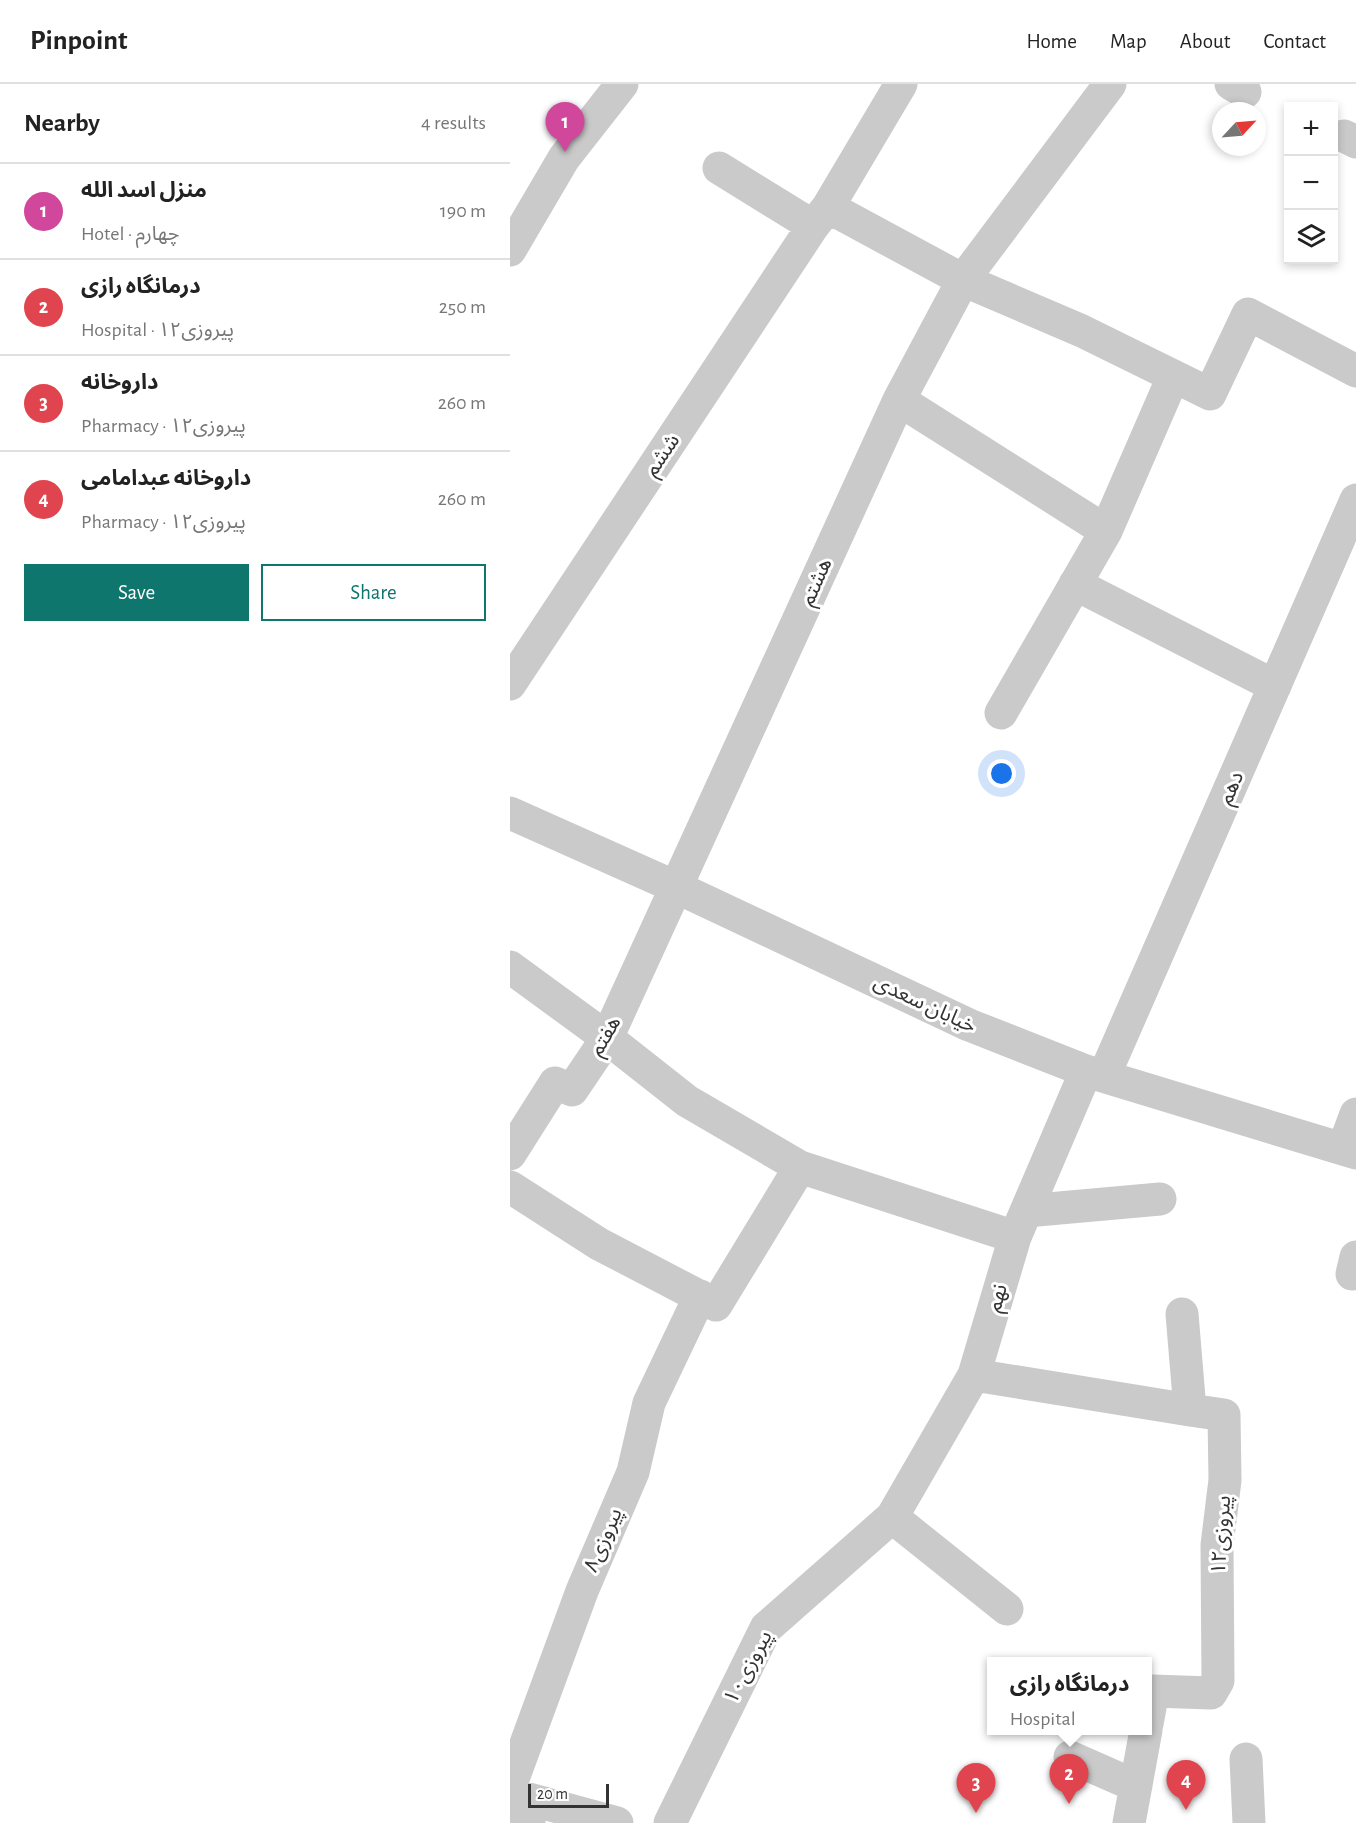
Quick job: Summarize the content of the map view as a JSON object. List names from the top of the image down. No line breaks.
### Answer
{"streets":{"street":["ششم","هشتم","دهم","خیابان سعدی","هفتم","نهم","پیروزی۱۲","پیروزی۸","پیروزی۱۰"]},"crossings":[["هشتم","خیابان سعدی"],["هشتم","هفتم"],["دهم","خیابان سعدی"],["دهم","نهم"],["خیابان سعدی","هفتم"],["خیابان سعدی","نهم"],["نهم","پیروزی۱۰"]],"scale_bar":"20 m","north":"top right","page":{"header":"Pinpoint","nav":["Home","Map","About","Contact"],"heading":["Nearby","4 results"],"map_buttons":["+","−"],"pins":["1","2","4","3"],"list":[{"mark":"1","name":"منزل اسد الله","note":"Hotel · چهارم","value":"190 m"},{"mark":"2","name":"درمانگاه رازی","note":"Hospital · پیروزی۱۲","value":"250 m"},{"mark":"3","name":"داروخانه","note":"Pharmacy · پیروزی۱۲","value":"260 m"},{"mark":"4","name":"داروخانه عبدامامی","note":"Pharmacy · پیروزی۱۲","value":"260 m"}],"buttons":["Save","Share"],"popup":["درمانگاه رازی","Hospital"],"scale":"20 m"}}
